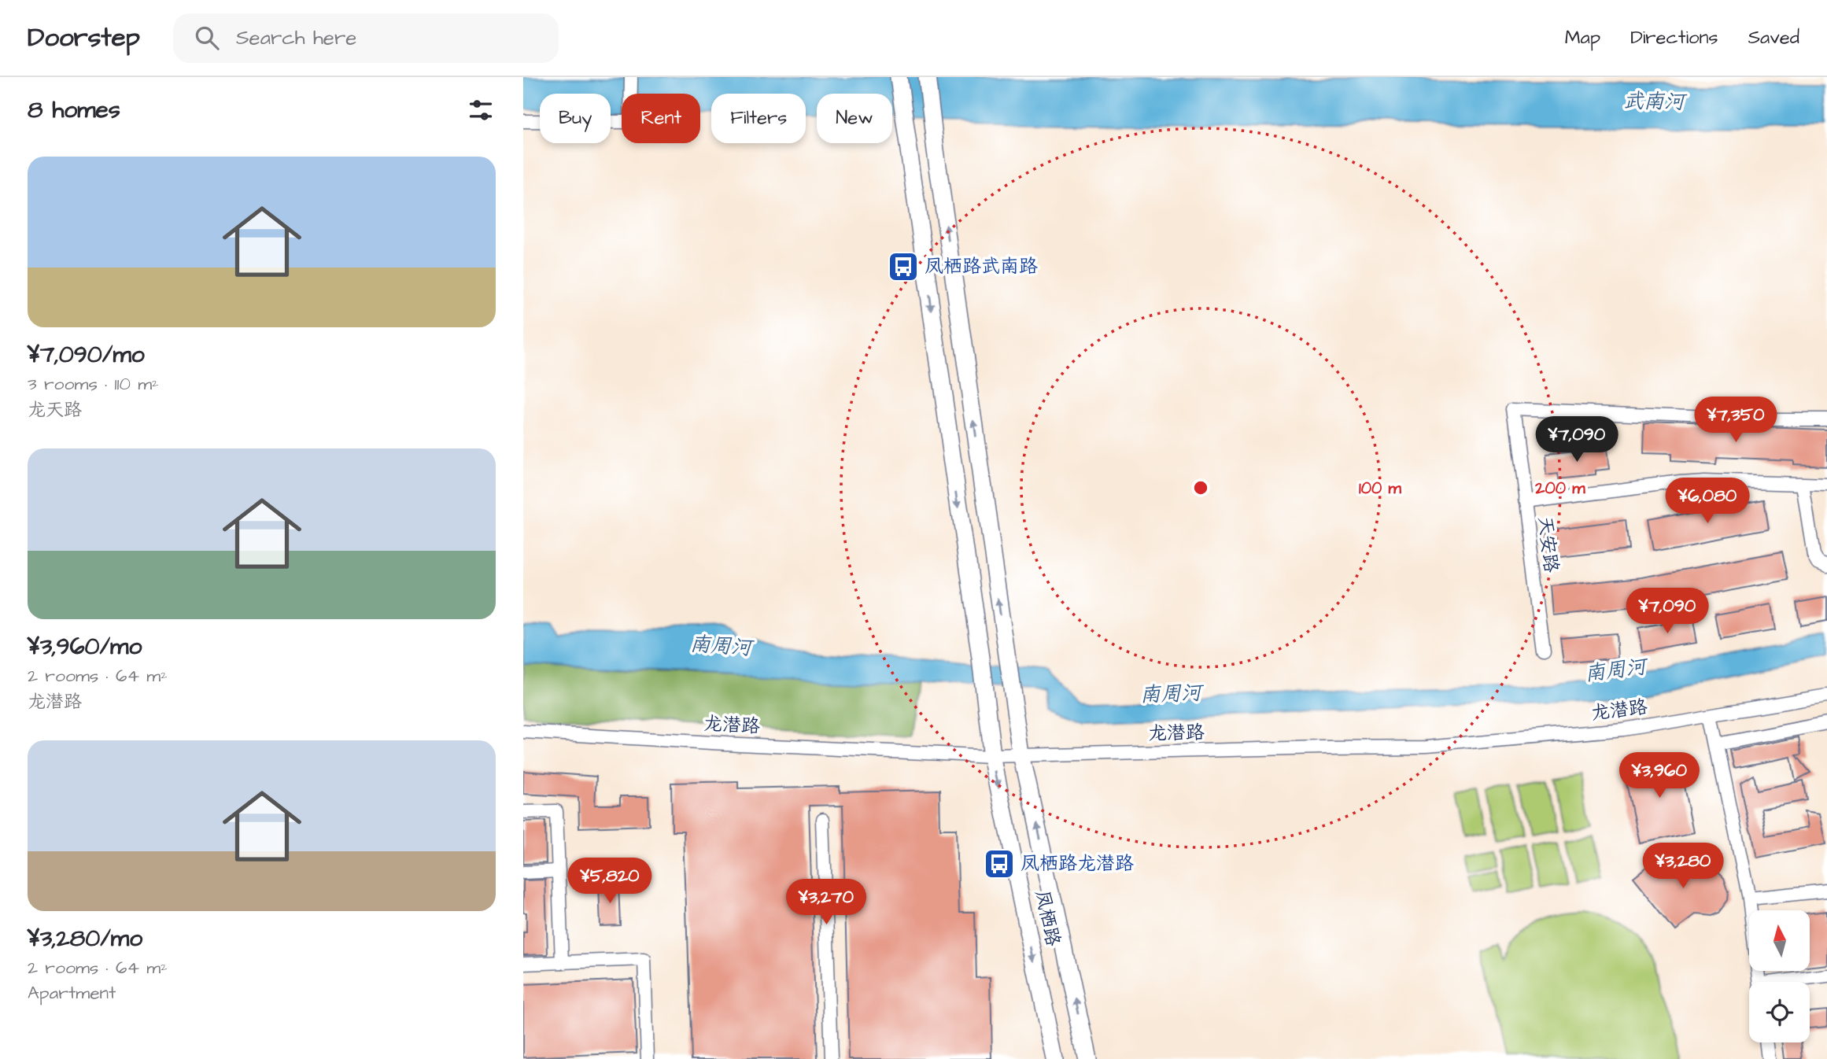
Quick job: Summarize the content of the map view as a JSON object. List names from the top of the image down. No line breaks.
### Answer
{"streets":{"main road":["凤栖路"],"street":["天安路","龙潜路"]},"crossings":[["龙潜路","凤栖路"]],"water":["武南河","南周河"],"places":{"bus stop":["凤栖路武南路","凤栖路龙潜路"]},"north":"top","page":{"header":"Doorstep","search":"Search here","nav":["Map","Directions","Saved"],"heading":"8 homes","chip":["Buy","Rent","Filters","New"],"list":[{"name":"¥7,090/mo","note":"3 rooms · 110 m² · 龙天路"},{"name":"¥3,960/mo","note":"2 rooms · 64 m² · 龙潜路"},{"name":"¥3,280/mo","note":"2 rooms · 64 m² · Apartment"}],"price":["¥7,350","¥7,090","¥6,080","¥7,090","¥3,960","¥3,280","¥5,820","¥3,270"]},"rings":["100 m","200 m"]}
